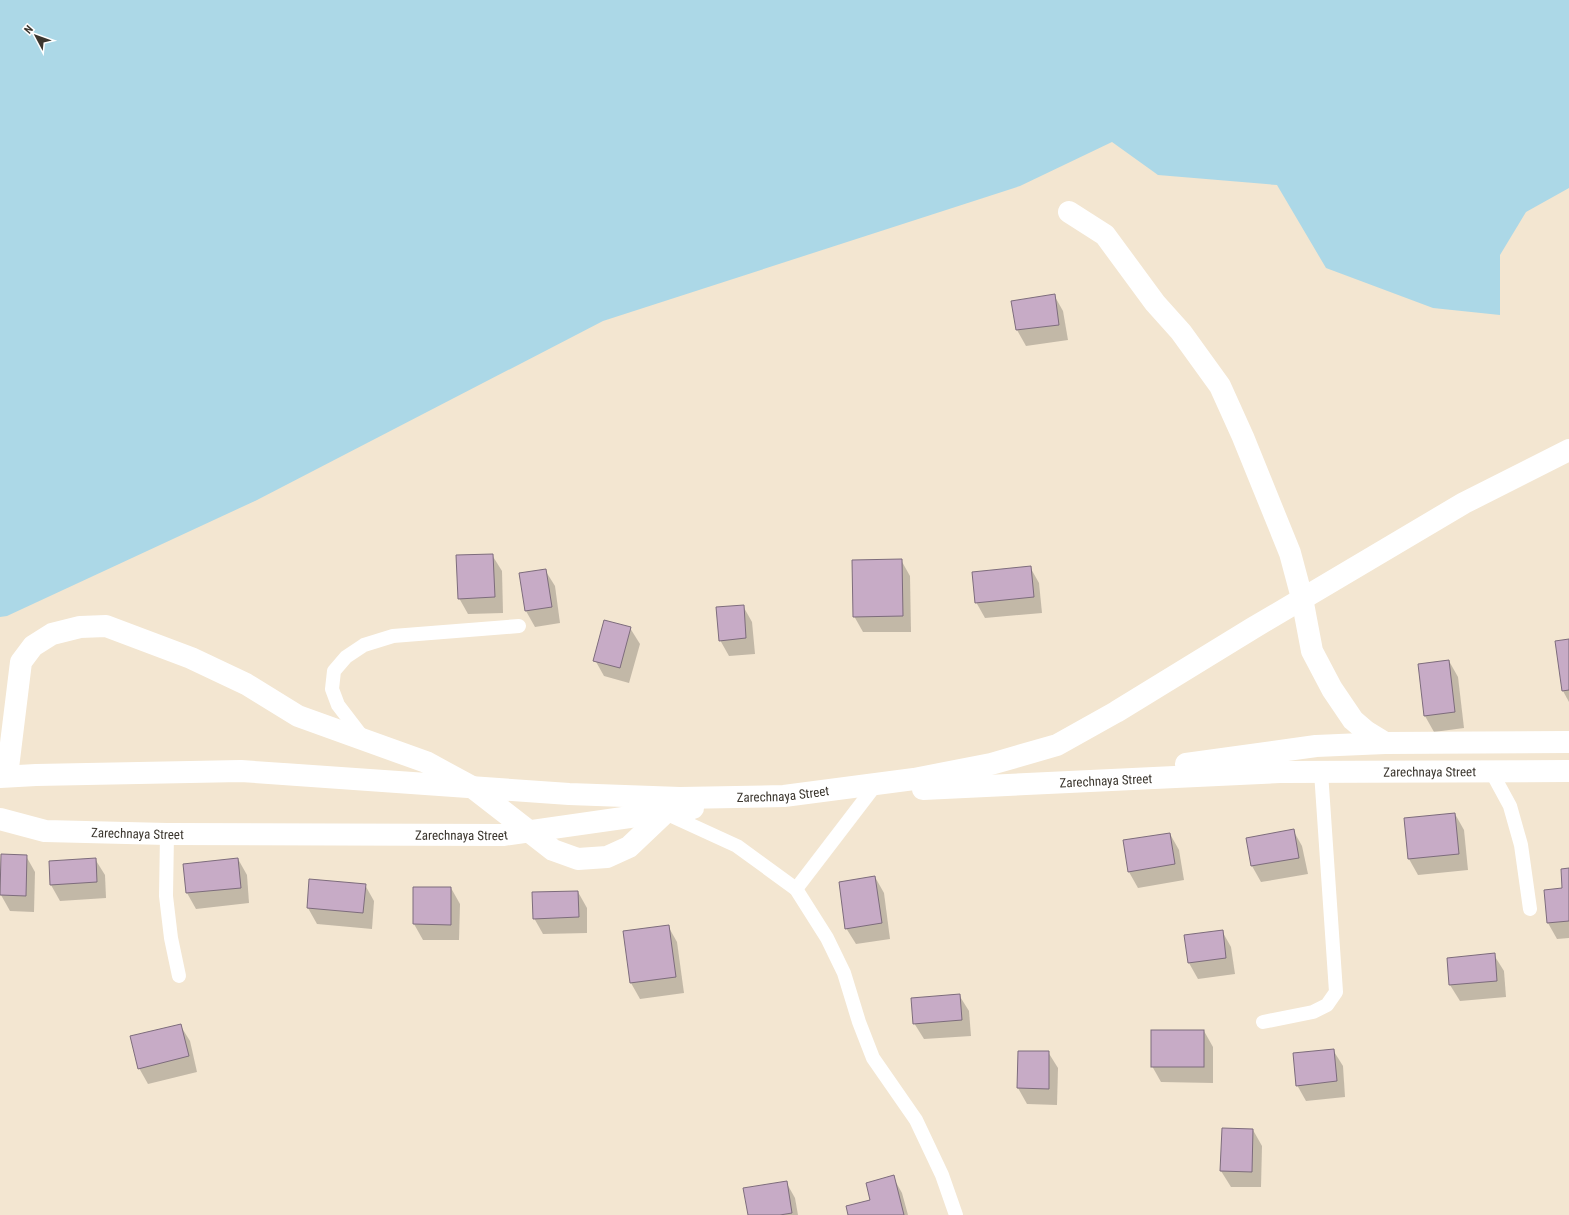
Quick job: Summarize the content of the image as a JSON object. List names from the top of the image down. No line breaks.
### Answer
{"streets":{"street":["Zarechnaya Street"]},"north":"top left"}
